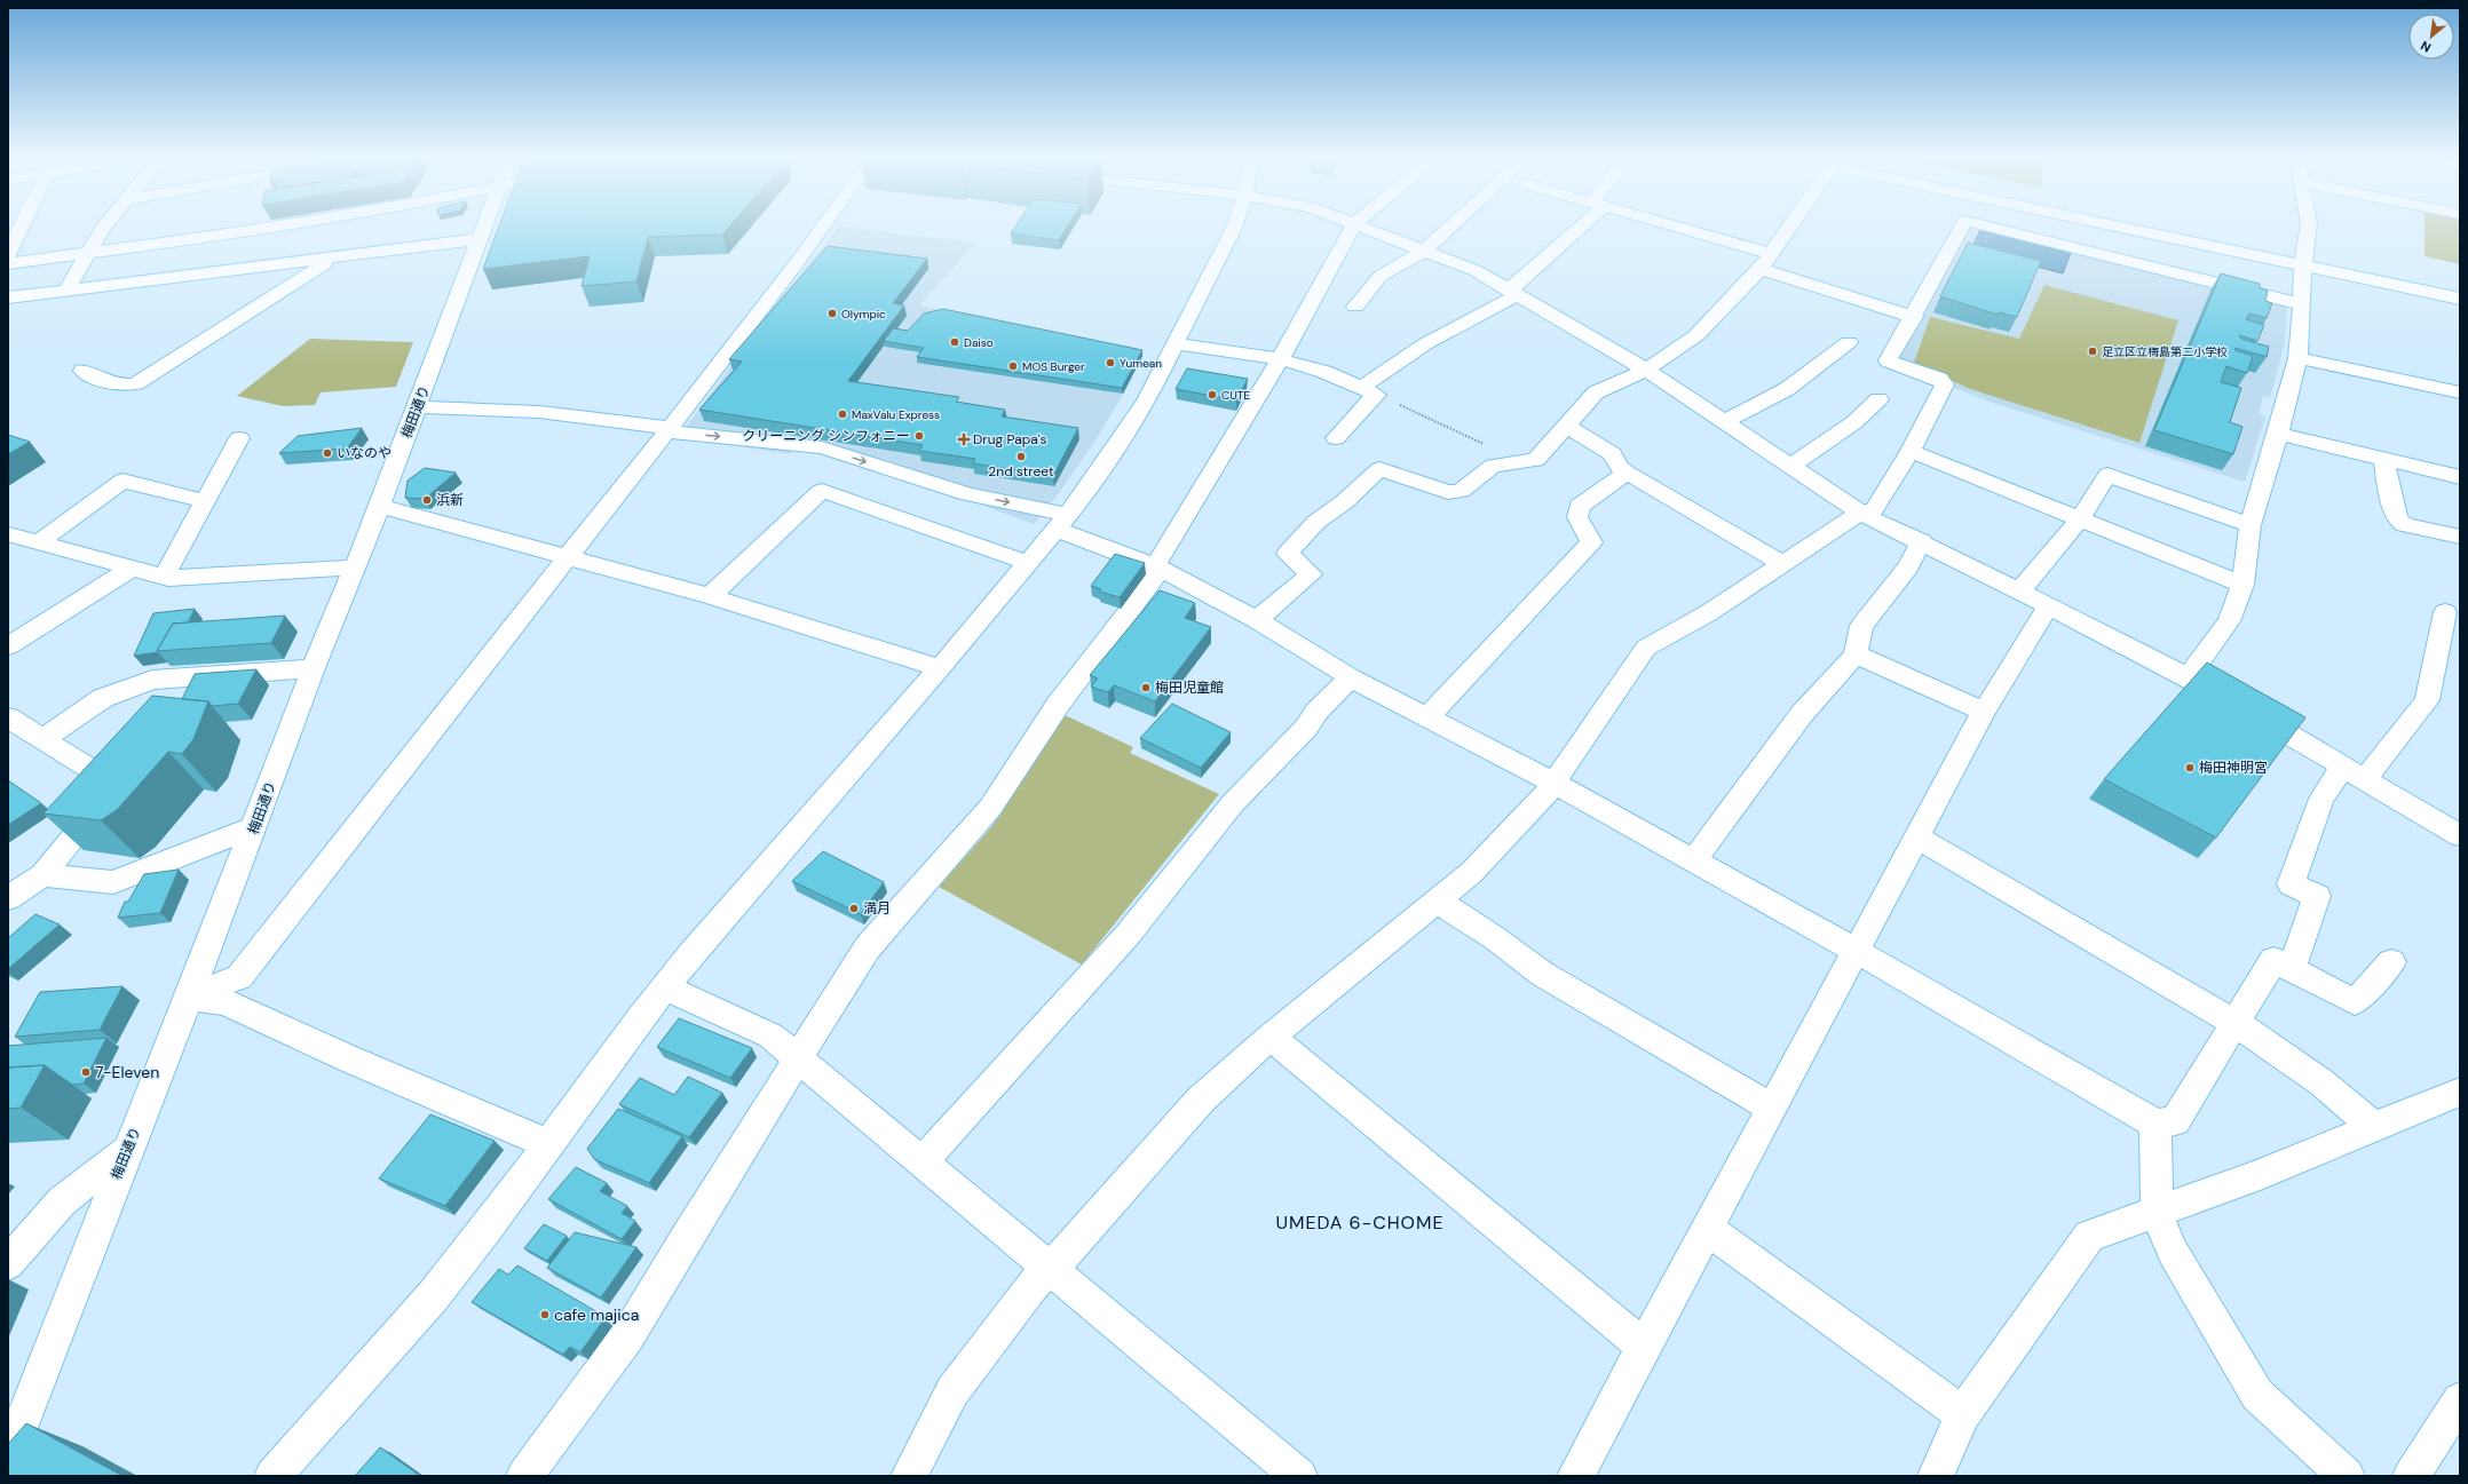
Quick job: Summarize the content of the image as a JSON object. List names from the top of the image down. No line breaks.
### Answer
{"streets":{"street":["梅田通り"]},"districts":["UMEDA 6-CHOME"],"places":{"other":["Olympic","Daiso","足立区立梅島第二小学校","Yumean","MOS Burger","CUTE","MaxValu Express","クリーニング シンフォニー","いなのや","2nd street","浜新","梅田児童館","梅田神明宮","満月","7-Eleven","cafe majica"],"health":["Drug Papa's"]},"north":"bottom left"}
